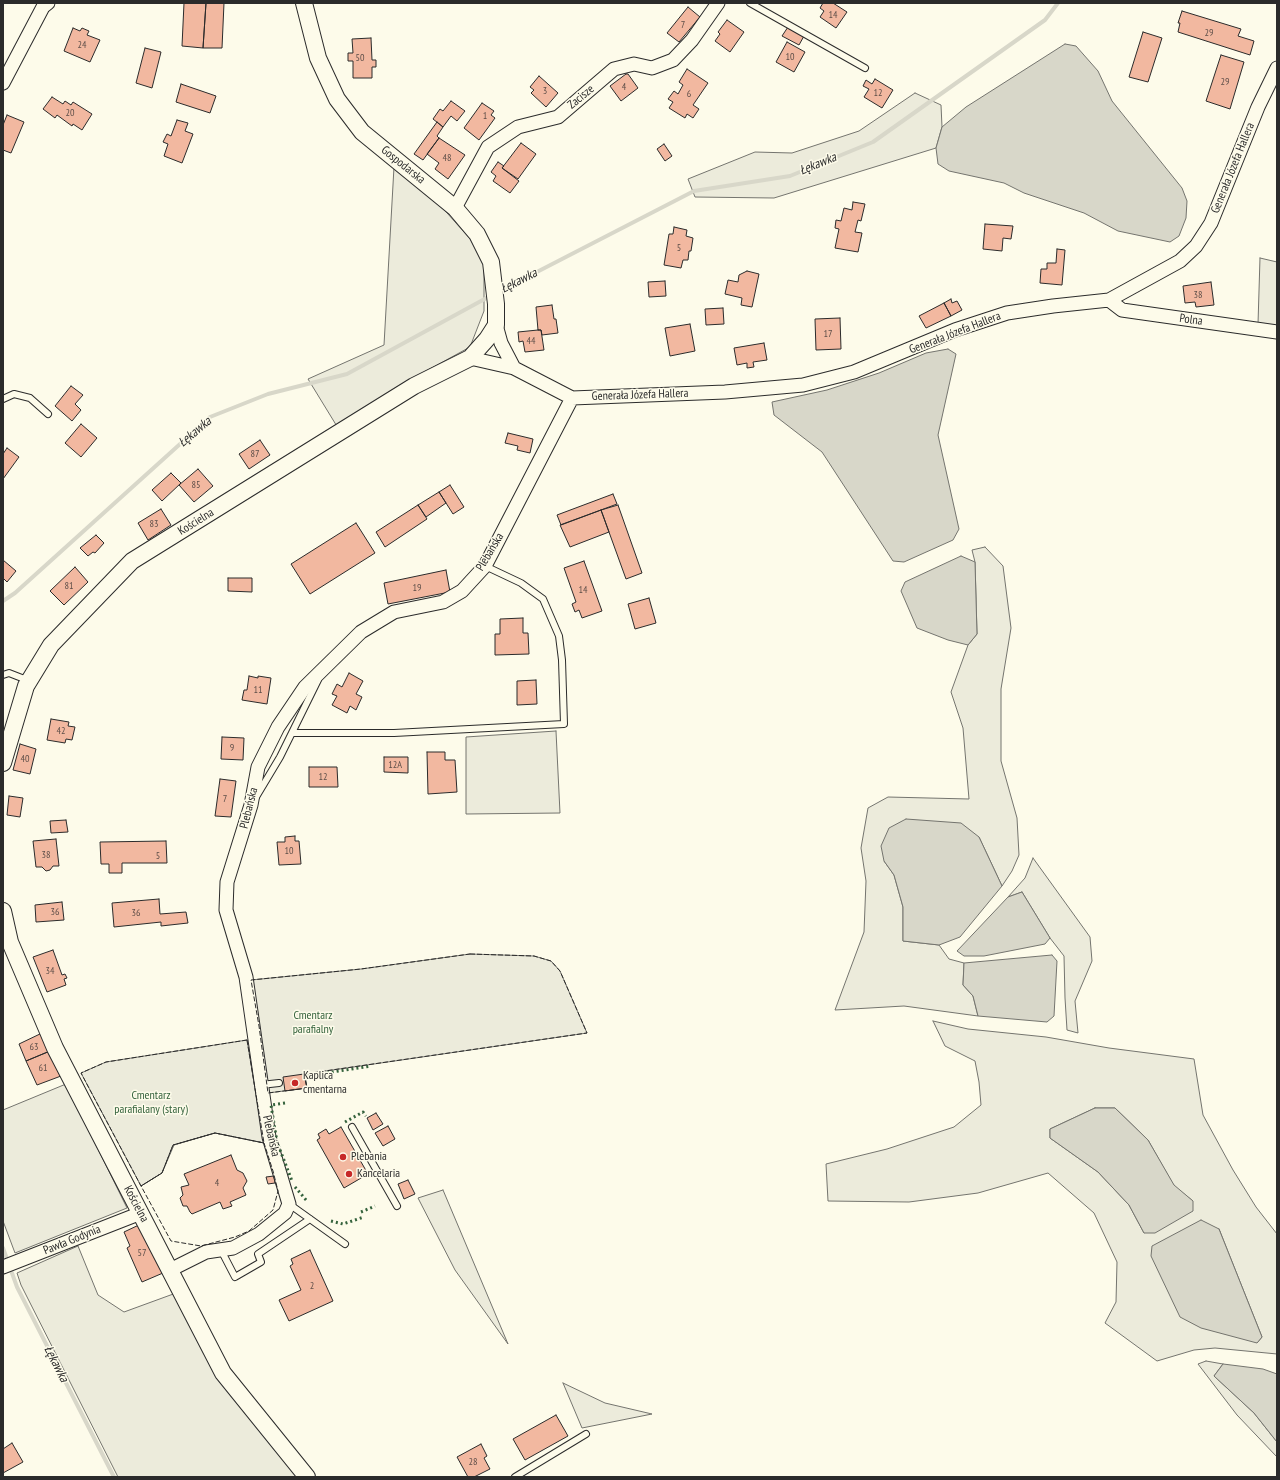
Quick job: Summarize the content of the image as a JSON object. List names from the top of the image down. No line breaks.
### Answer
{"streets":{"street":["Zacisze","Gospodarska","Generała Józefa Hallera","Polna","Kościelna","Plebańska","Pawła Godynia"]},"crossings":[["Zacisze","Gospodarska"],["Generała Józefa Hallera","Polna"],["Generała Józefa Hallera","Kościelna"],["Generała Józefa Hallera","Plebańska"],["Kościelna","Pawła Godynia"]],"water":["Łękawka"],"parks":["Cmentarz parafialny","Cmentarz parafialany (stary)"],"places":["Kaplica cmentarna","Plebania","Kancelaria"],"house_numbers":["14","7","29","24","10","50","29","4","3","12","6","20","1","48","5","38","17","44","87","85","83","81","19","14","11","42","9","40","12A","12","7","10","38","5","36","36","34","63","61","4","57","2","28"]}
